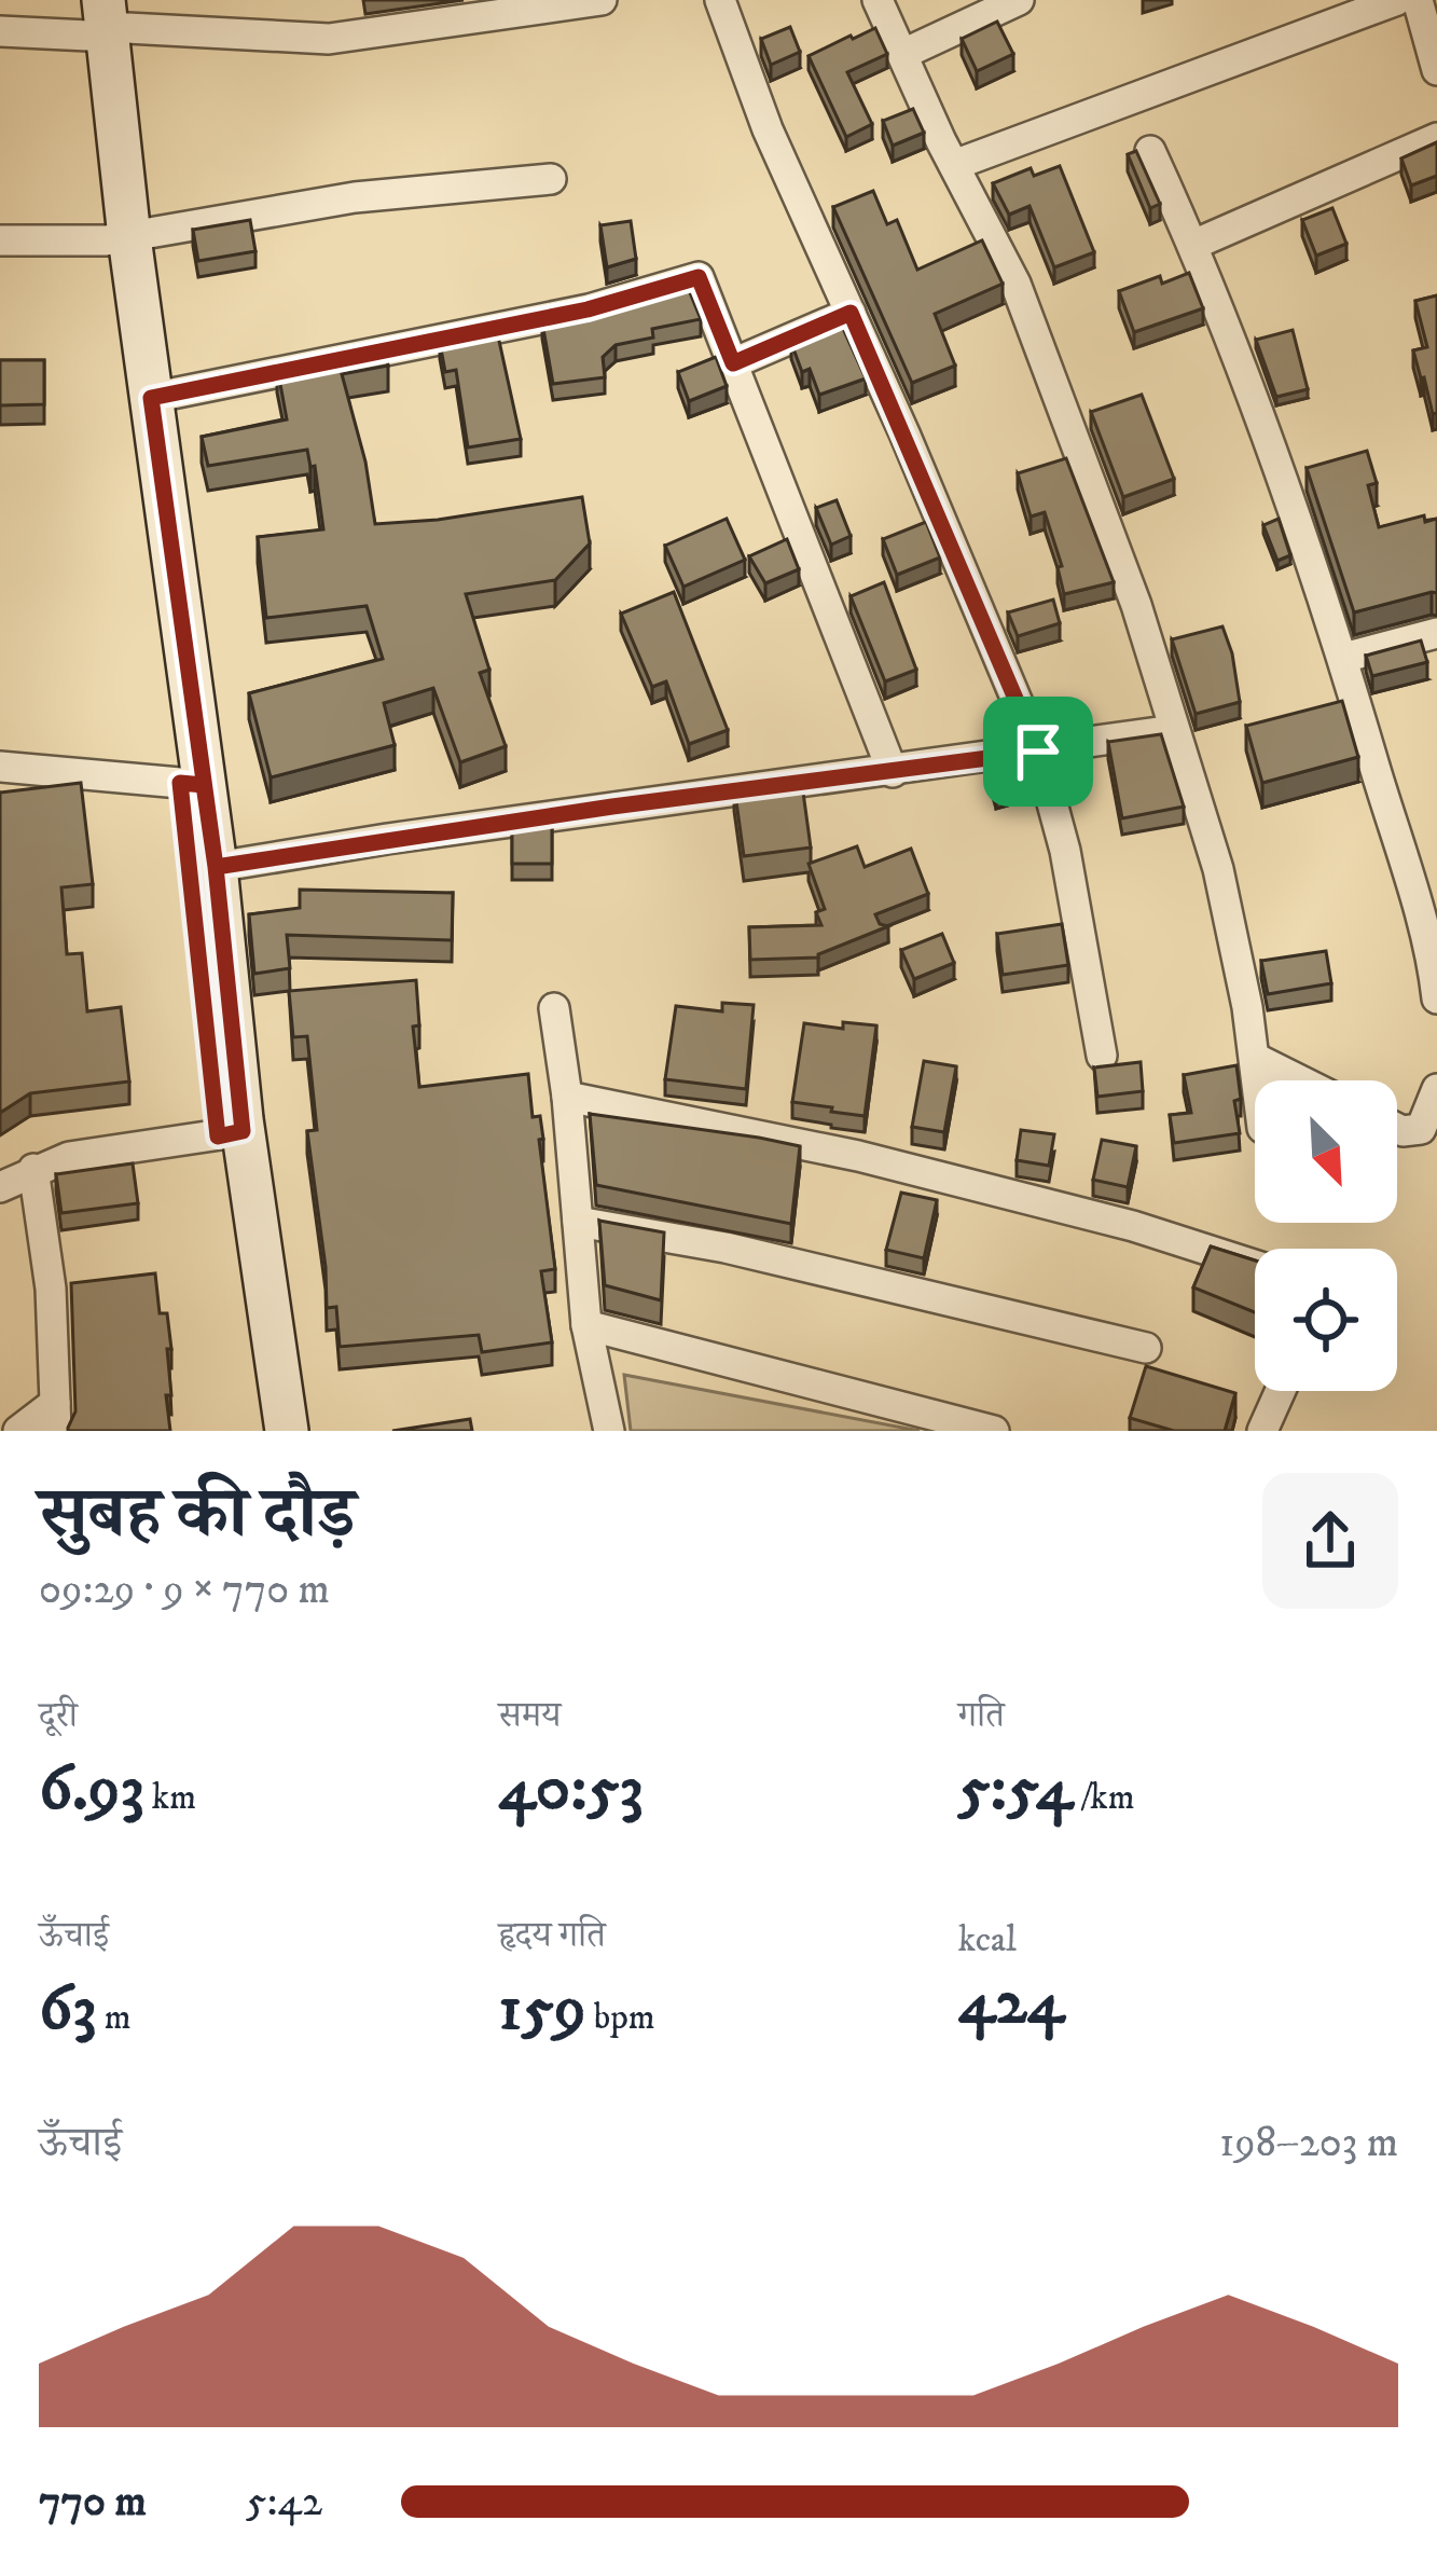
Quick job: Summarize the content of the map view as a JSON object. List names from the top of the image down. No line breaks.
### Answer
{"north":"bottom right","page":{"heading":["सुबह की दौड़","09:29 · 9 × 770 m"],"stats":[["दूरी","6.93 km"],["समय","40:53"],["गति","5:54 /km"],["ऊँचाई","63 m"],["हृदय गति","159 bpm"],["kcal","424"]],"chart":["ऊँचाई","198–203 m"],"list":[{"name":"770 m","note":"5:42"}]}}
